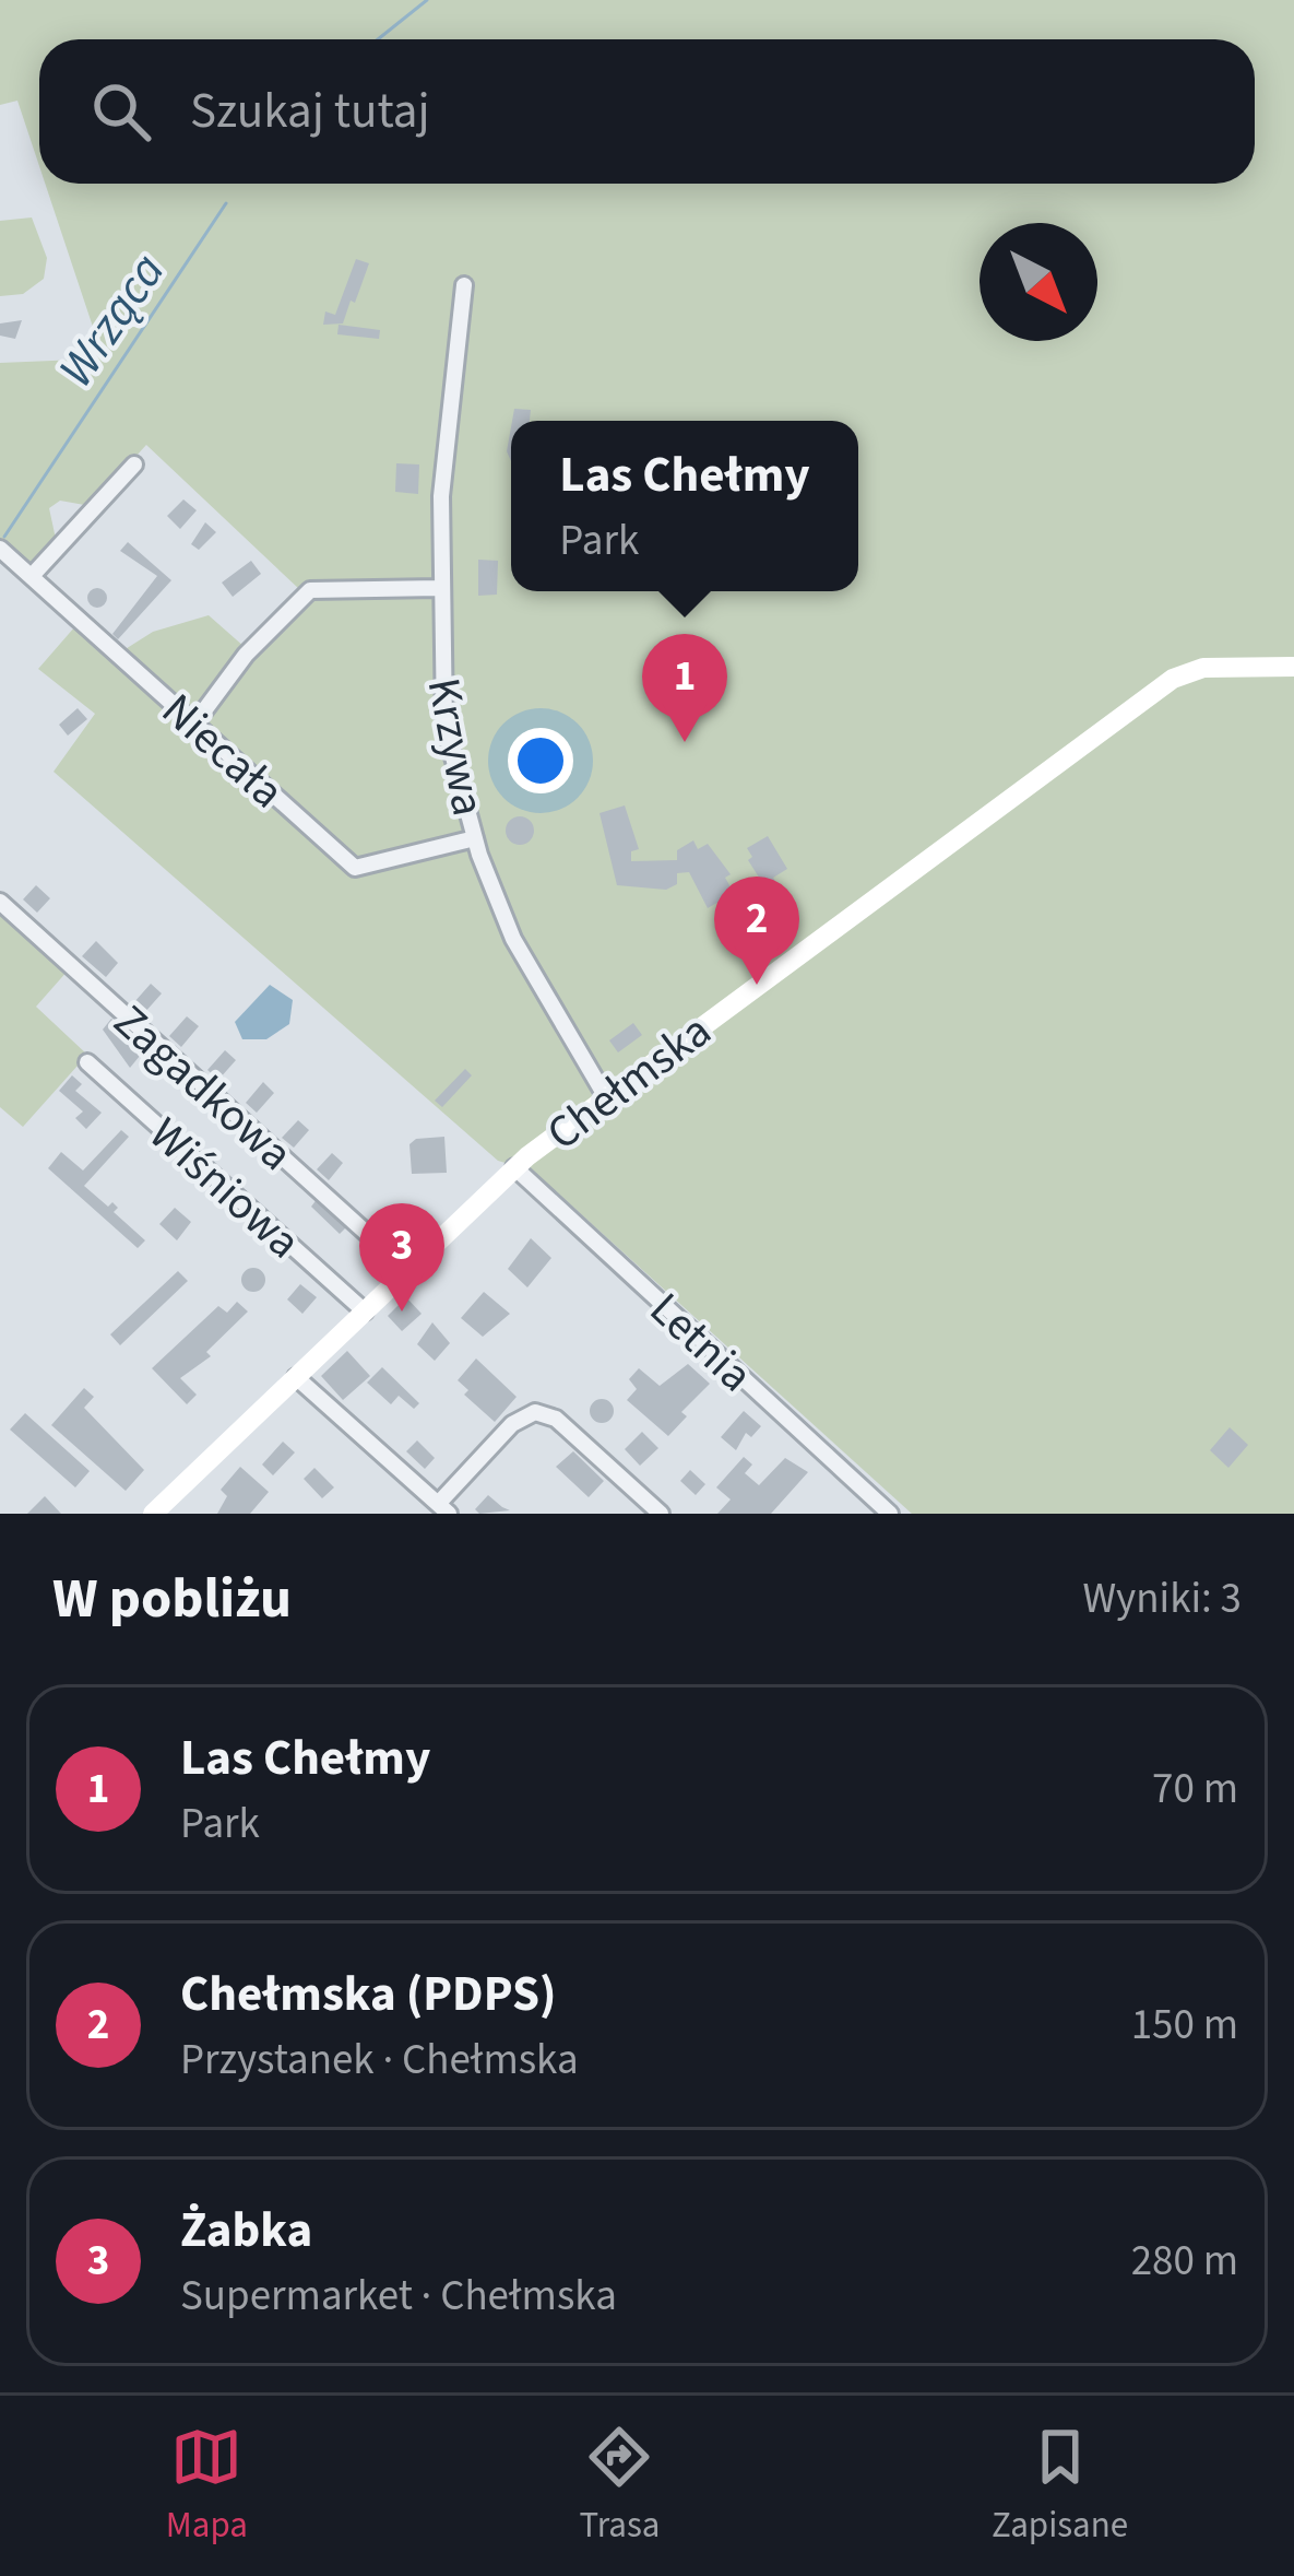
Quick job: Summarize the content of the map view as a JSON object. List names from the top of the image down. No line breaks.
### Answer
{"streets":{"street":["Krzywa","Niecała","Chełmska","Zagadkowa","Wiśniowa","Letnia"]},"crossings":[["Krzywa","Niecała"],["Krzywa","Chełmska"],["Chełmska","Zagadkowa"],["Chełmska","Wiśniowa"],["Chełmska","Letnia"]],"water":["Wrząca"],"north":"bottom right","page":{"search":"Szukaj tutaj","popup":["Las Chełmy","Park"],"pins":["1","2","3"],"heading":["W pobliżu","Wyniki: 3"],"list":[{"mark":"1","name":"Las Chełmy","note":"Park","value":"70 m"},{"mark":"2","name":"Chełmska (PDPS)","note":"Przystanek · Chełmska","value":"150 m"},{"mark":"3","name":"Żabka","note":"Supermarket · Chełmska","value":"280 m"}],"nav":["Mapa","Trasa","Zapisane"]}}
